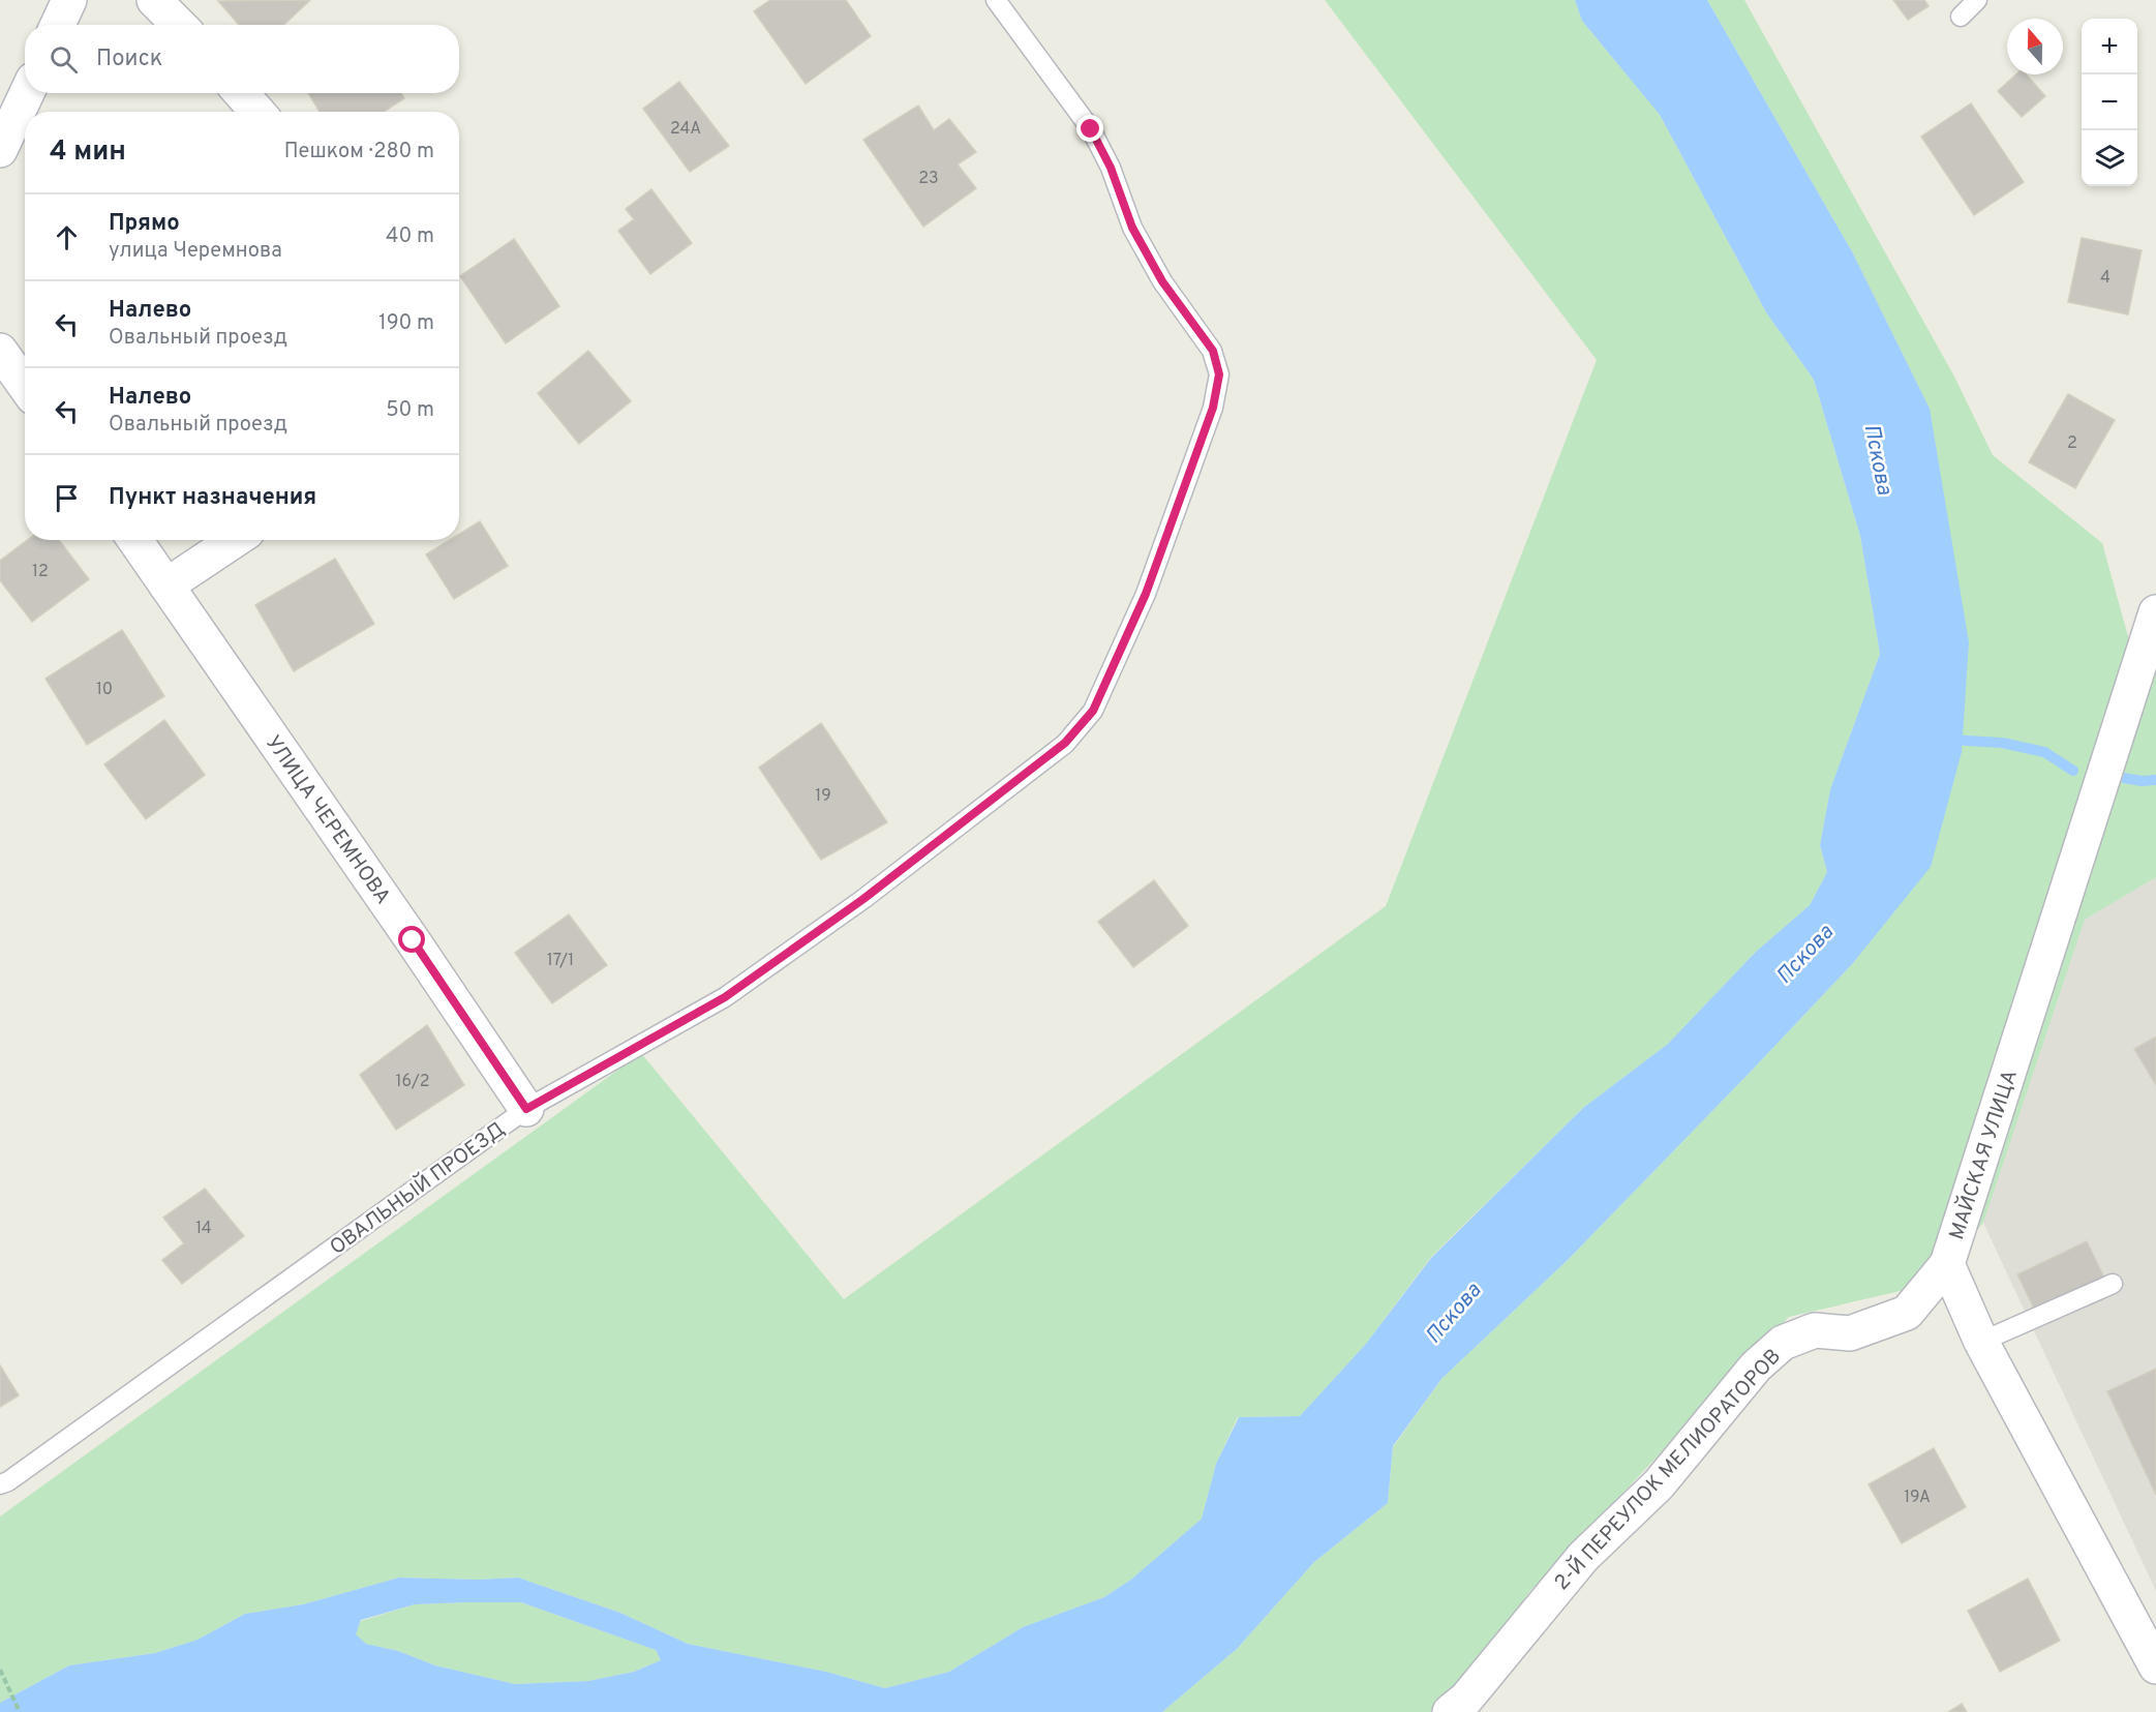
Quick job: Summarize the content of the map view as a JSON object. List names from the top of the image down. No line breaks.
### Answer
{"streets":{"street":["УЛИЦА ЧЕРЕМНОВА","МАЙСКАЯ УЛИЦА","2-Й ПЕРЕУЛОК МЕЛИОРАТОРОВ"],"lane":["ОВАЛЬНЫЙ ПРОЕЗД"]},"crossings":[["УЛИЦА ЧЕРЕМНОВА","ОВАЛЬНЫЙ ПРОЕЗД"],["МАЙСКАЯ УЛИЦА","2-Й ПЕРЕУЛОК МЕЛИОРАТОРОВ"]],"water":["Пскова"],"house_numbers":["24А","23","4","2","12","10","19","17/1","16/2","14","19А"],"north":"top","page":{"map_buttons":["+","−"],"search":"Поиск","heading":["4 мин","Пешком · 280 m"],"list":[["Прямо","улица Черемнова","40 m"],["Налево","Овальный проезд","190 m"],["Налево","Овальный проезд","50 m"],"Пункт назначения"]}}
